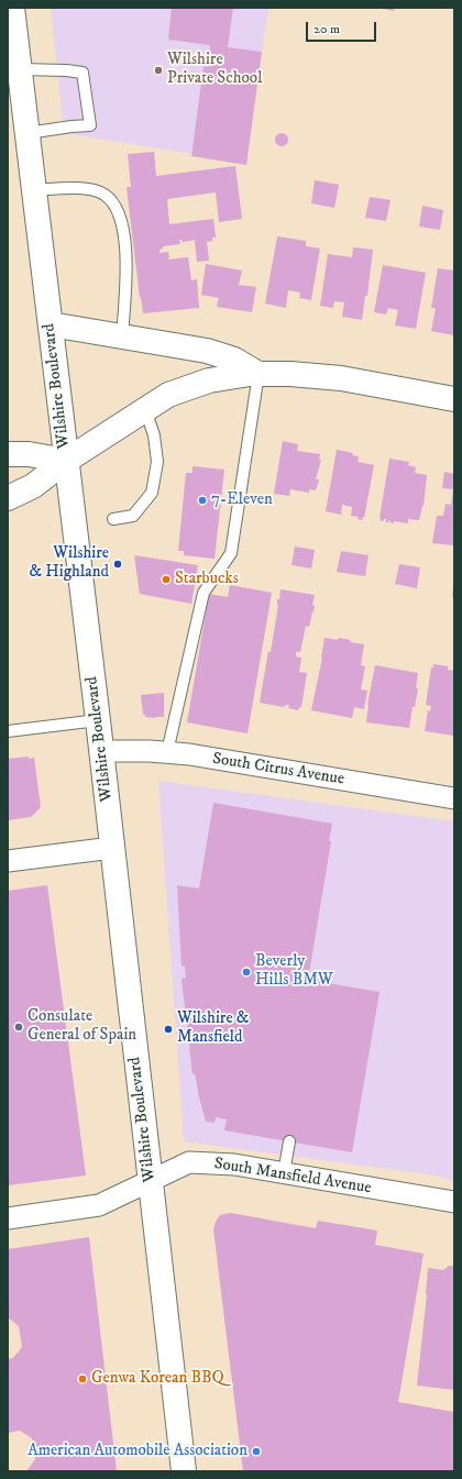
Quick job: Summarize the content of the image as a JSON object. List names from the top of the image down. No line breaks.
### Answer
{"streets":{"main road":["Wilshire Boulevard"],"street":["South Citrus Avenue","South Mansfield Avenue"]},"crossings":[["Wilshire Boulevard","South Citrus Avenue"],["Wilshire Boulevard","South Mansfield Avenue"]],"places":["Wilshire Private School","7-Eleven","Wilshire & Highland","Starbucks","Beverly Hills BMW","Consulate General of Spain","Wilshire & Mansfield","Genwa Korean BBQ","American Automobile Association"],"scale_bar":"20 m"}
